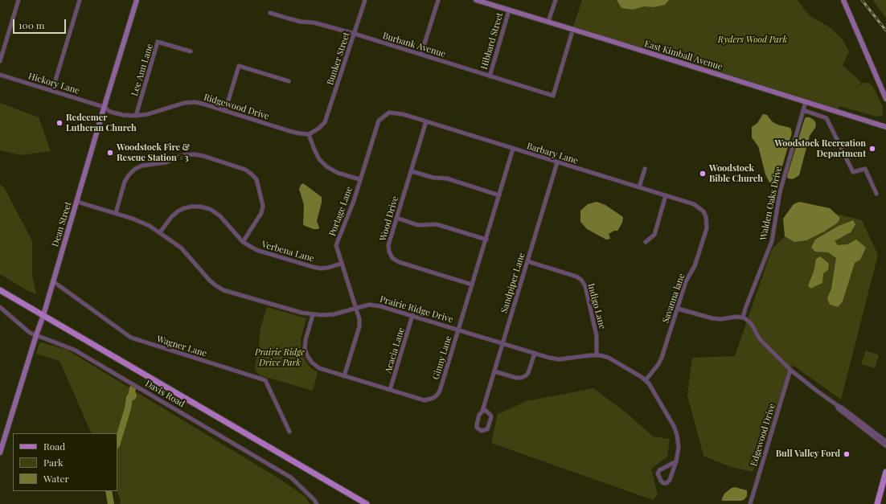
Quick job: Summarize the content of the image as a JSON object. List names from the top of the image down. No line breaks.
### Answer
{"streets":{"street":["Hibbard Street","Burbank Avenue","East Kimball Avenue","Bunker Street","Lee Ann Lane","Hickory Lane","Ridgewood Drive","Barbary Lane","Walden Oaks Drive","Portage Lane","Wood Drive","Dean Street","Verbena Lane","Sandpiper Lane","Savanna lane","Indigo Lane","Prairie Ridge Drive","Wagner Lane","Acacia Lane","Ginny Lane","Davis Road","Edgewood Drive"]},"crossings":[["Hibbard Street","Burbank Avenue"],["Hibbard Street","East Kimball Avenue"],["Burbank Avenue","Bunker Street"],["East Kimball Avenue","Walden Oaks Drive"],["Bunker Street","Ridgewood Drive"],["Lee Ann Lane","Ridgewood Drive"],["Hickory Lane","Ridgewood Drive"],["Hickory Lane","Dean Street"],["Ridgewood Drive","Dean Street"],["Barbary Lane","Portage Lane"],["Barbary Lane","Wood Drive"],["Barbary Lane","Sandpiper Lane"],["Barbary Lane","Savanna lane"],["Barbary Lane","Ginny Lane"],["Portage Lane","Verbena Lane"],["Portage Lane","Prairie Ridge Drive"],["Portage Lane","Ginny Lane"],["Wood Drive","Ginny Lane"],["Dean Street","Prairie Ridge Drive"],["Dean Street","Wagner Lane"],["Dean Street","Davis Road"],["Verbena Lane","Prairie Ridge Drive"],["Sandpiper Lane","Indigo Lane"],["Sandpiper Lane","Prairie Ridge Drive"],["Savanna lane","Prairie Ridge Drive"],["Indigo Lane","Prairie Ridge Drive"],["Prairie Ridge Drive","Acacia Lane"],["Prairie Ridge Drive","Ginny Lane"],["Acacia Lane","Ginny Lane"]],"parks":["Ryders Wood Park","Prairie Ridge Drive Park"],"places":["Redeemer Lutheran Church","Woodstock Recreation Department","Woodstock Fire & Rescue Station #3","Woodstock Bible Church","Bull Valley Ford"],"legend":["Road","Park","Water"],"scale_bar":"100 m"}
